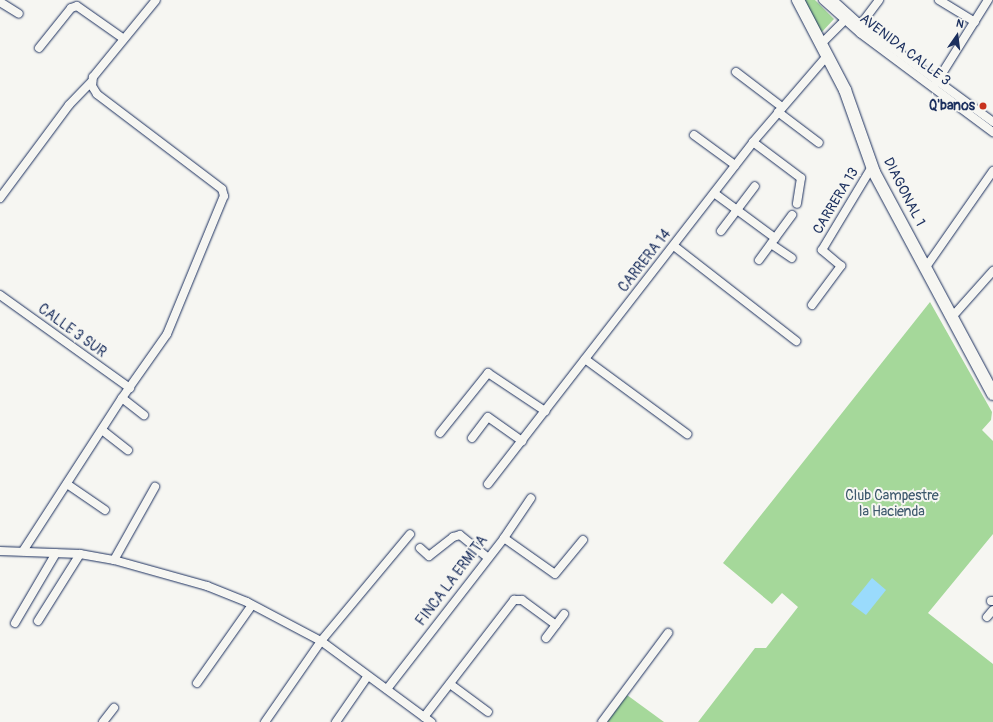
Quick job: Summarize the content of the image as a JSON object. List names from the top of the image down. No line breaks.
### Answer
{"streets":{"main road":["DIAGONAL 1"],"street":["AVENIDA CALLE 3","CARRERA 13","CARRERA 14","CALLE 3 SUR","FINCA LA ERMITA"]},"crossings":[["DIAGONAL 1","CARRERA 13"],["DIAGONAL 1","CARRERA 14"]],"parks":["Club Campestre la Hacienda"],"places":["Q'banos"],"north":"top"}
